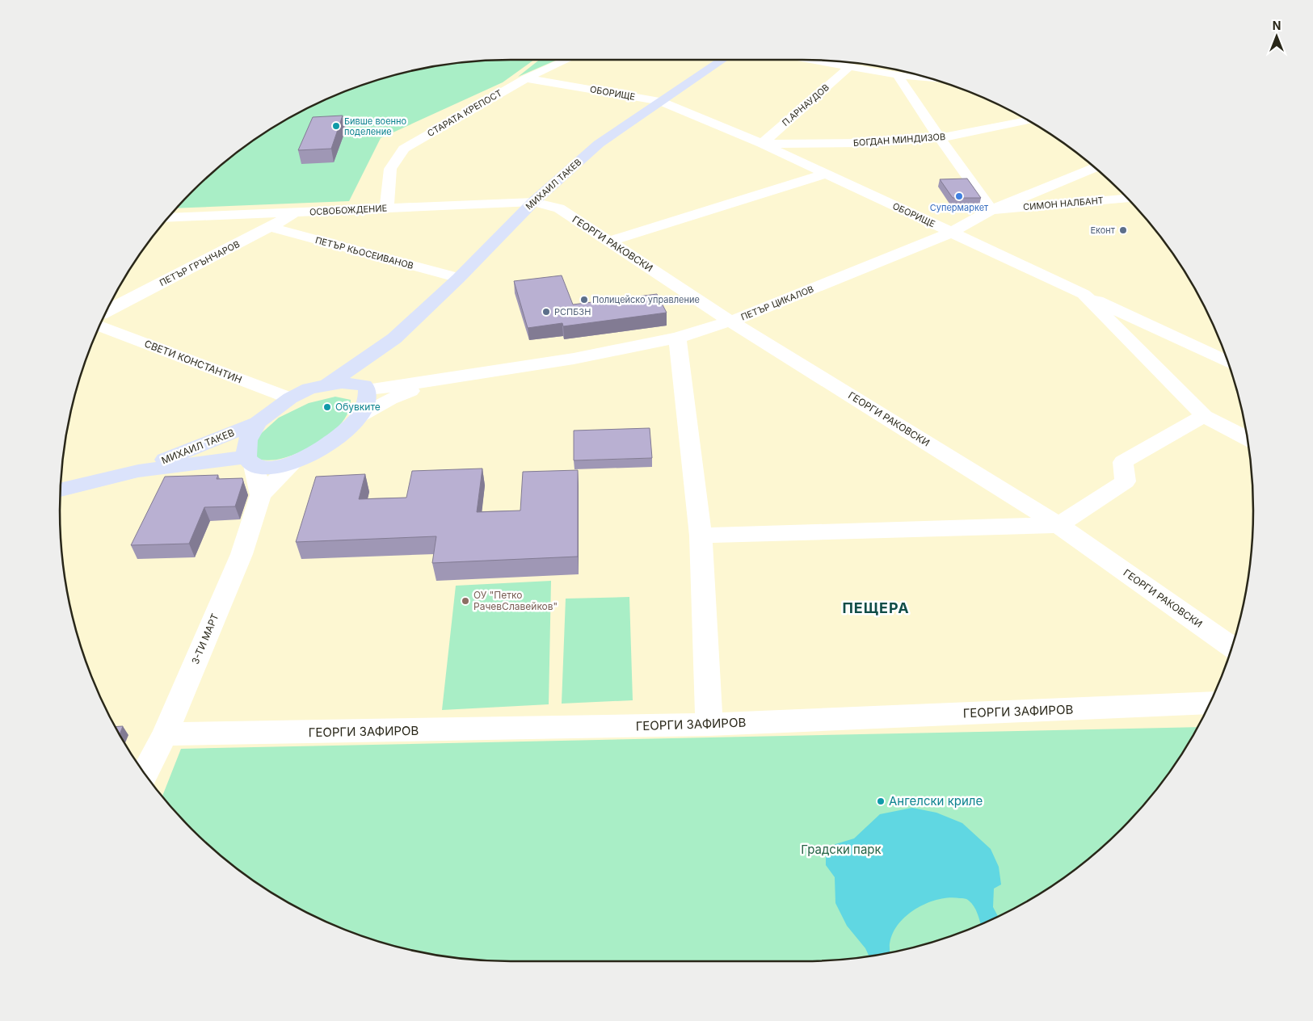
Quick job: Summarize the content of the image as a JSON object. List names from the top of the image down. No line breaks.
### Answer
{"streets":{"main road":["МИХАИЛ ТАКЕВ"],"street":["ОБОРИЩЕ","П.АРНАУДОВ","СТАРАТА КРЕПОСТ","БОГДАН МИНДИЗОВ","СИМОН НАЛБАНТ","ОСВОБОЖДЕНИЕ","ГЕОРГИ РАКОВСКИ","ПЕТЪР КЬОСЕИВАНОВ","ПЕТЪР ГРЪНЧАРОВ","ПЕТЪР ЦИКАЛОВ","СВЕТИ КОНСТАНТИН","3-ТИ МАРТ","ГЕОРГИ ЗАФИРОВ"]},"crossings":[["ОБОРИЩЕ","П.АРНАУДОВ"],["ОБОРИЩЕ","СТАРАТА КРЕПОСТ"],["ОБОРИЩЕ","БОГДАН МИНДИЗОВ"],["ОБОРИЩЕ","МИХАИЛ ТАКЕВ"],["ОБОРИЩЕ","ПЕТЪР ЦИКАЛОВ"],["П.АРНАУДОВ","БОГДАН МИНДИЗОВ"],["СТАРАТА КРЕПОСТ","ОСВОБОЖДЕНИЕ"],["МИХАИЛ ТАКЕВ","ОСВОБОЖДЕНИЕ"],["МИХАИЛ ТАКЕВ","ГЕОРГИ РАКОВСКИ"],["МИХАИЛ ТАКЕВ","ПЕТЪР КЬОСЕИВАНОВ"],["МИХАИЛ ТАКЕВ","ПЕТЪР ЦИКАЛОВ"],["СИМОН НАЛБАНТ","ПЕТЪР ЦИКАЛОВ"],["ОСВОБОЖДЕНИЕ","ГЕОРГИ РАКОВСКИ"],["ОСВОБОЖДЕНИЕ","ПЕТЪР ГРЪНЧАРОВ"],["ГЕОРГИ РАКОВСКИ","ПЕТЪР ЦИКАЛОВ"],["ПЕТЪР КЬОСЕИВАНОВ","ПЕТЪР ГРЪНЧАРОВ"],["3-ТИ МАРТ","ГЕОРГИ ЗАФИРОВ"]],"districts":["ПЕЩЕРА"],"parks":["Градски парк"],"places":["Бивше военно поделение","Супермаркет","Еконт","Полицейско управление","РСПБЗН","Обувките","ОУ \"Петко РачевСлавейков\"","Ангелски криле"],"north":"top"}
